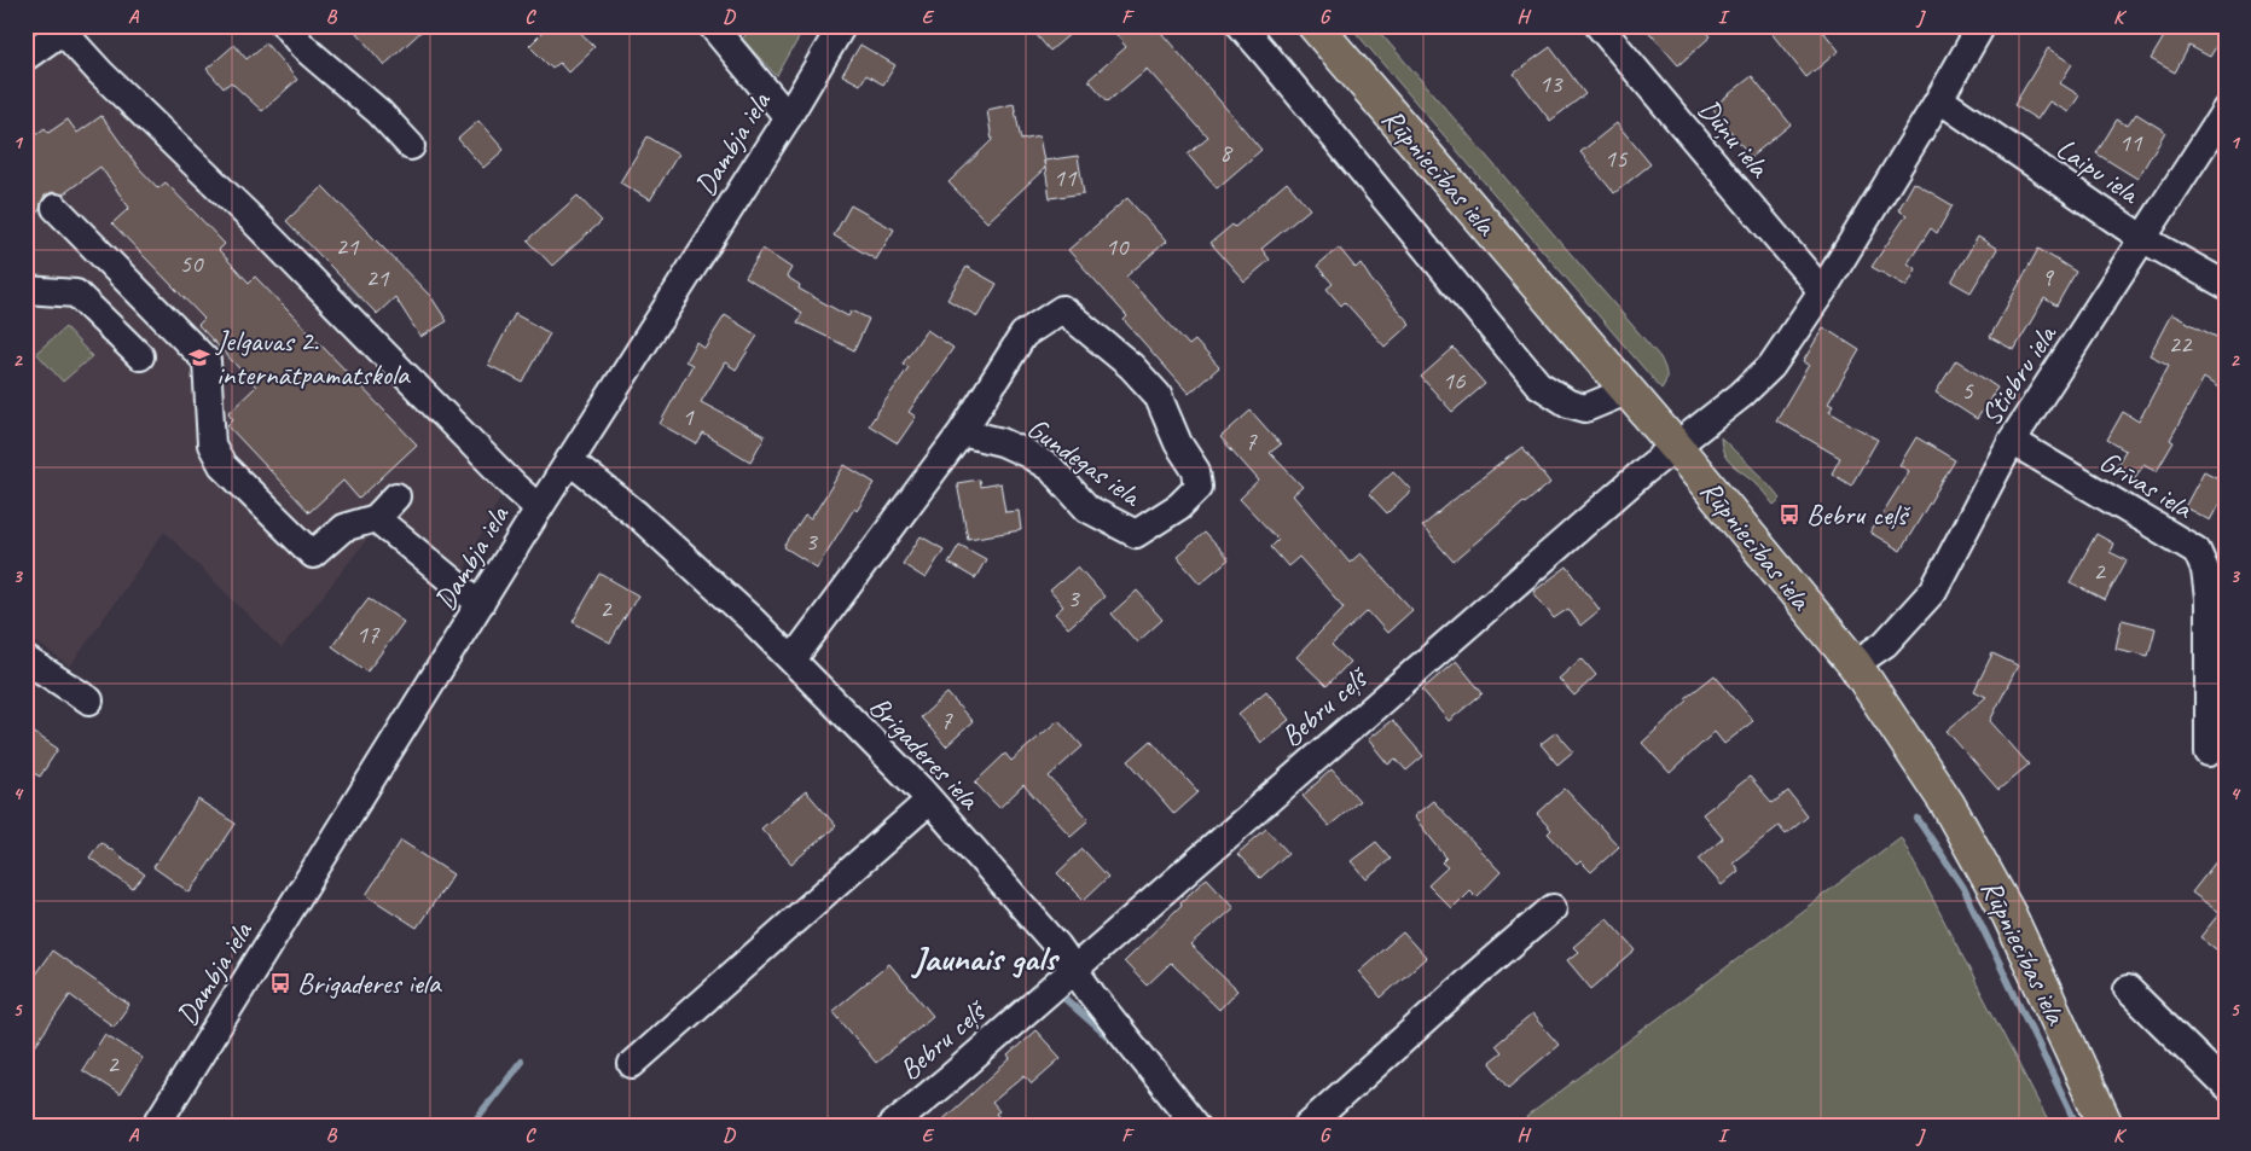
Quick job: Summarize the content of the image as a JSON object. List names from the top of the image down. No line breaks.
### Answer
{"streets":{"main road":["Rūpniecības iela"],"street":["Dūņu iela","Dambja iela","Laipu iela","Stiebru iela","Gundegas iela","Grīvas iela","Bebru ceļš","Brigaderes iela"]},"crossings":[["Dūņu iela","Bebru ceļš"],["Dambja iela","Brigaderes iela"],["Laipu iela","Stiebru iela"],["Laipu iela","Bebru ceļš"],["Rūpniecības iela","Stiebru iela"],["Rūpniecības iela","Bebru ceļš"],["Stiebru iela","Grīvas iela"],["Gundegas iela","Brigaderes iela"],["Bebru ceļš","Brigaderes iela"]],"districts":["Jaunais gals"],"places":{"school or university":["Jelgavas 2. internātpamatskola"],"bus stop":["Bebru ceļš","Brigaderes iela"]},"house_numbers":["13","11","8","15","11","21","10","50","9","21","22","16","5","1","7","3","2","3","2","17","7","2"],"grid":{"columns":["A","B","C","D","E","F","G","H","I","J","K"],"rows":["1","2","3","4","5"]}}
